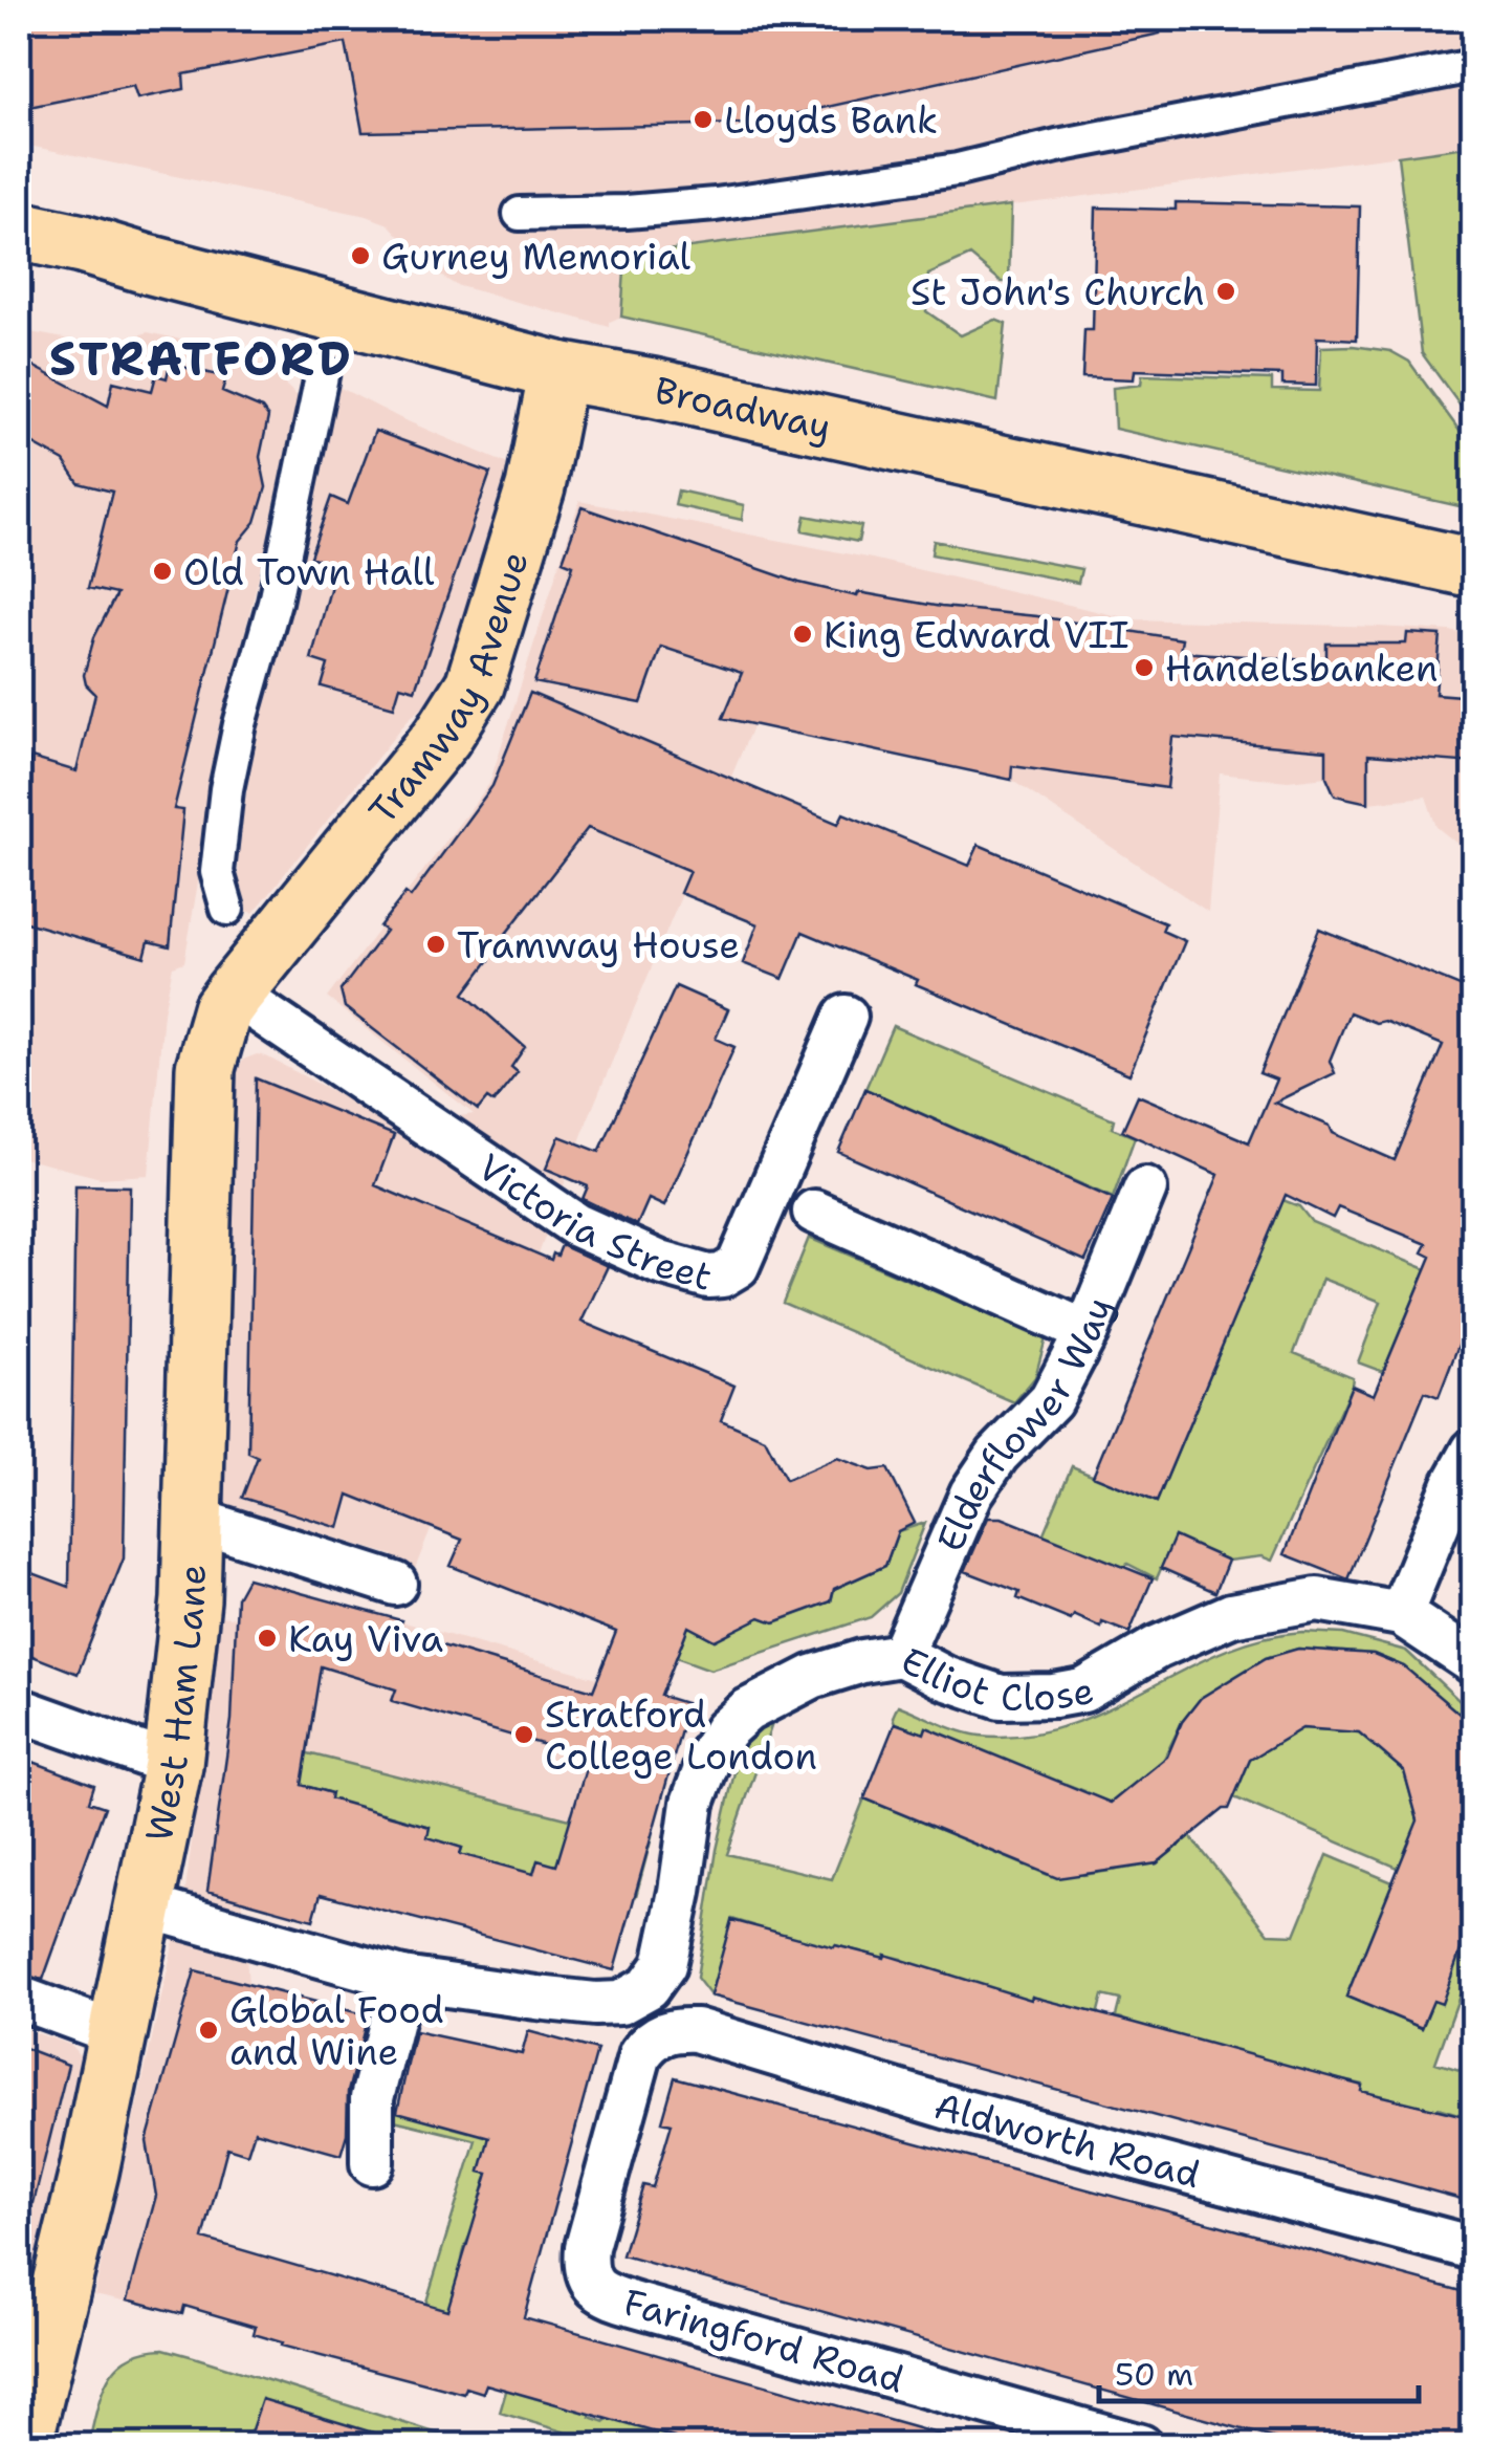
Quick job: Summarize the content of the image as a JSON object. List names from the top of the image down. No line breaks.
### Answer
{"streets":{"main road":["Broadway","Tramway Avenue","West Ham Lane"],"street":["Victoria Street","Elderflower Way","Elliot Close","Aldworth Road","Faringford Road"]},"crossings":[["Broadway","Tramway Avenue"],["Tramway Avenue","Victoria Street"],["Tramway Avenue","West Ham Lane"],["Victoria Street","West Ham Lane"],["Elderflower Way","Elliot Close"],["Aldworth Road","Faringford Road"]],"districts":["STRATFORD"],"places":["Lloyds Bank","Gurney Memorial","St John's Church","Old Town Hall","King Edward VII","Handelsbanken","Tramway House","Kay Viva","Stratford College London","Global Food and Wine"],"scale_bar":"50 m"}
